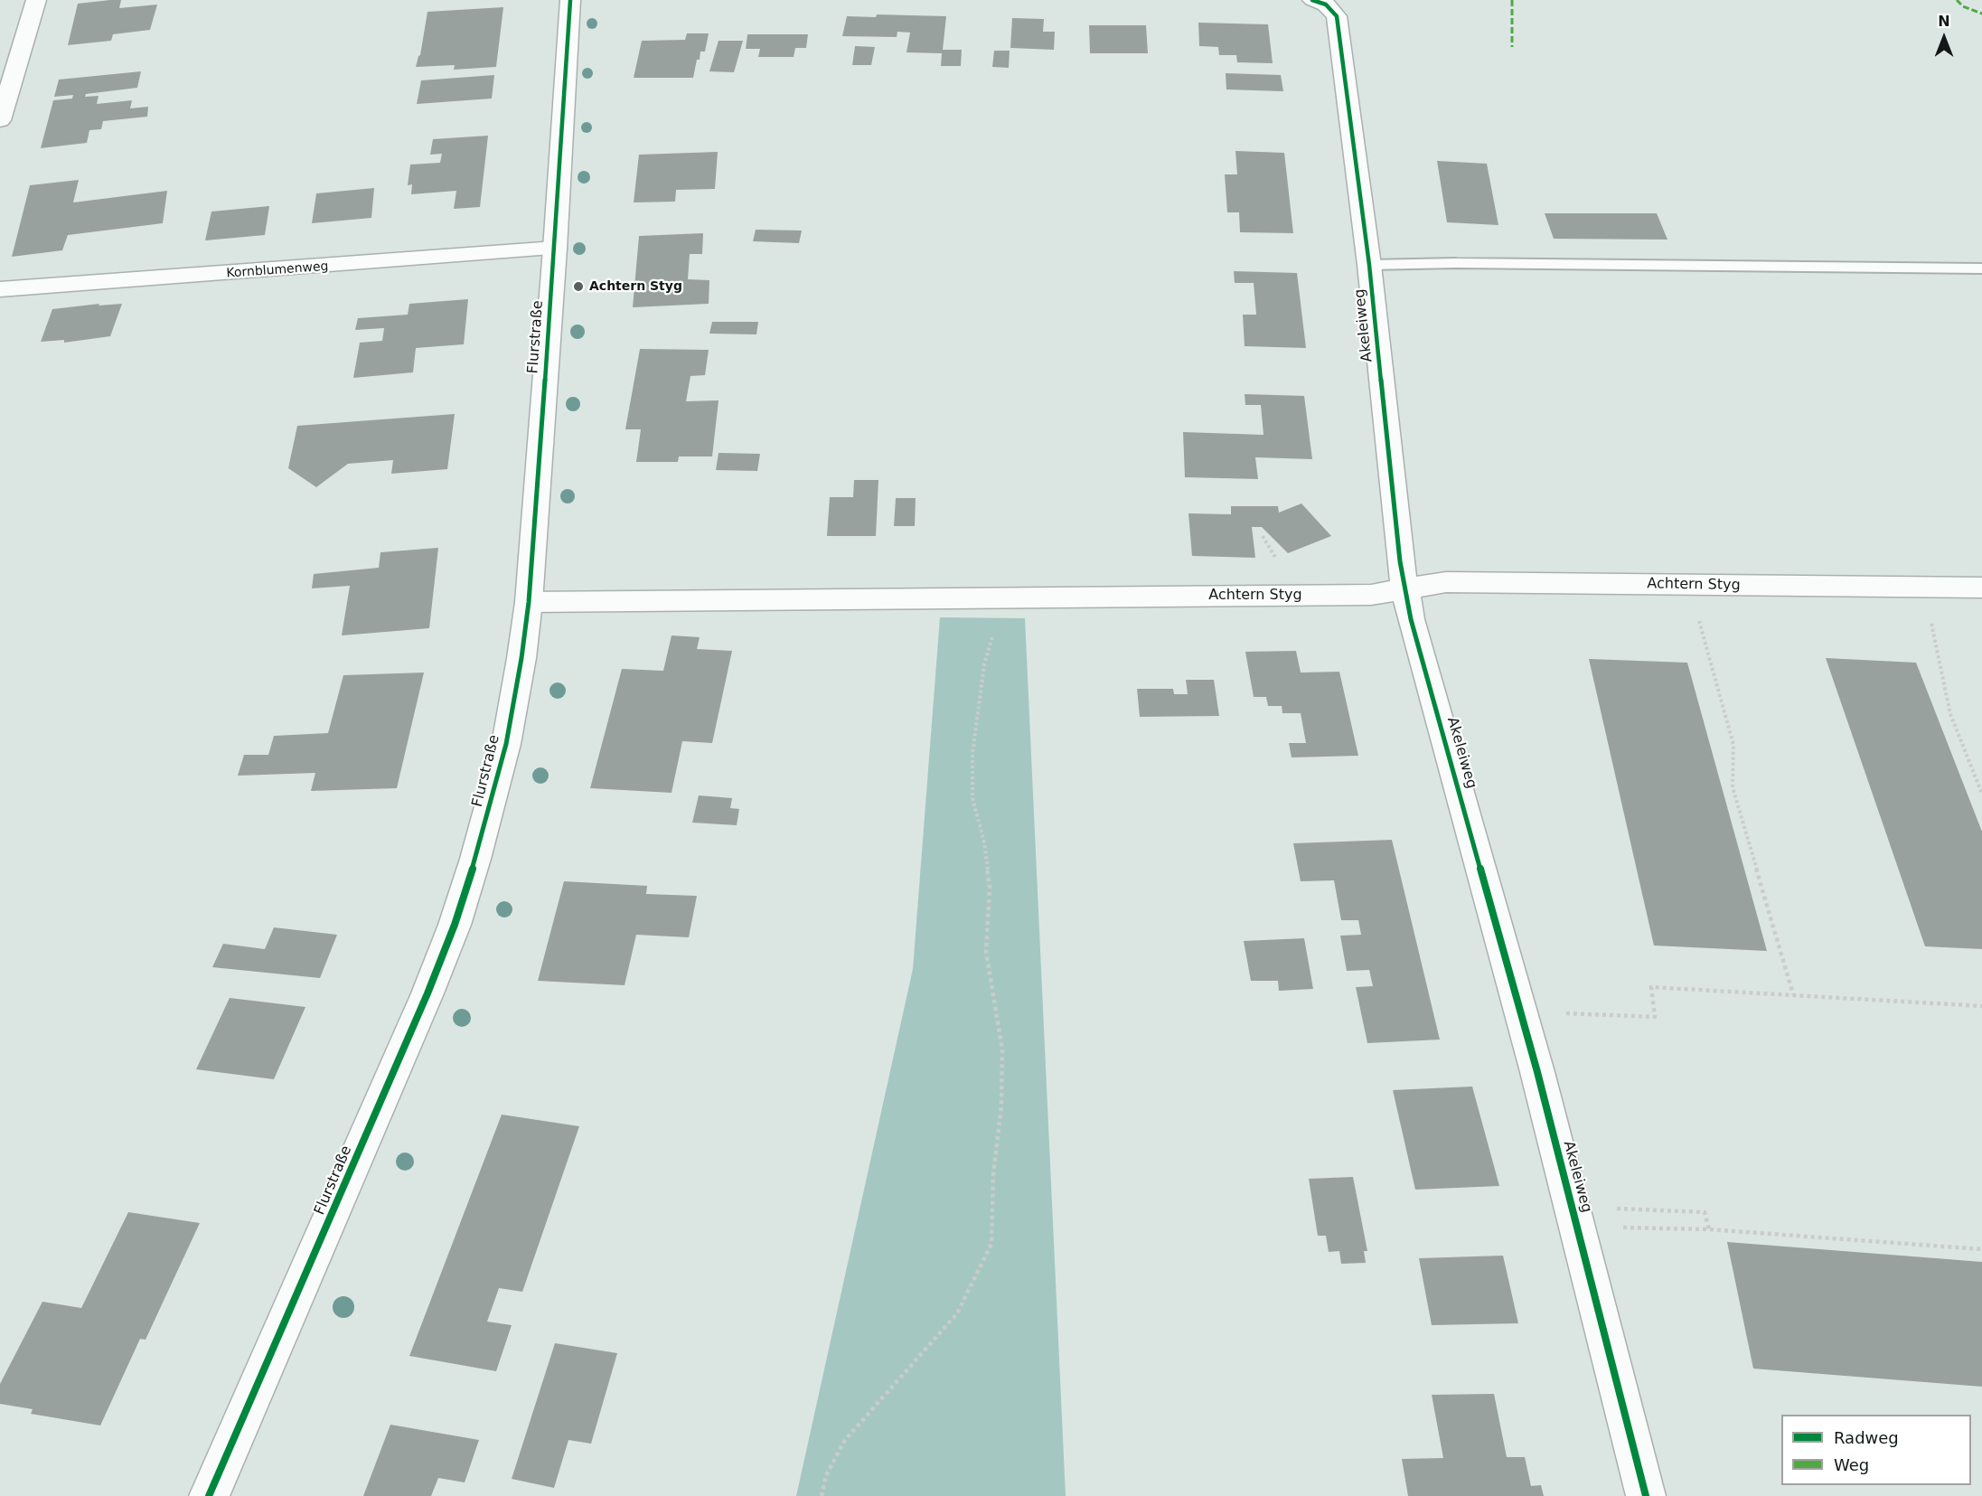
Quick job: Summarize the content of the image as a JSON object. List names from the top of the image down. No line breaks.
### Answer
{"streets":{"street":["Kornblumenweg","Akeleiweg","Flurstraße","Achtern Styg"]},"crossings":[["Kornblumenweg","Flurstraße"],["Akeleiweg","Achtern Styg"],["Flurstraße","Achtern Styg"]],"places":["Achtern Styg"],"legend":["Radweg","Weg"],"north":"top"}
